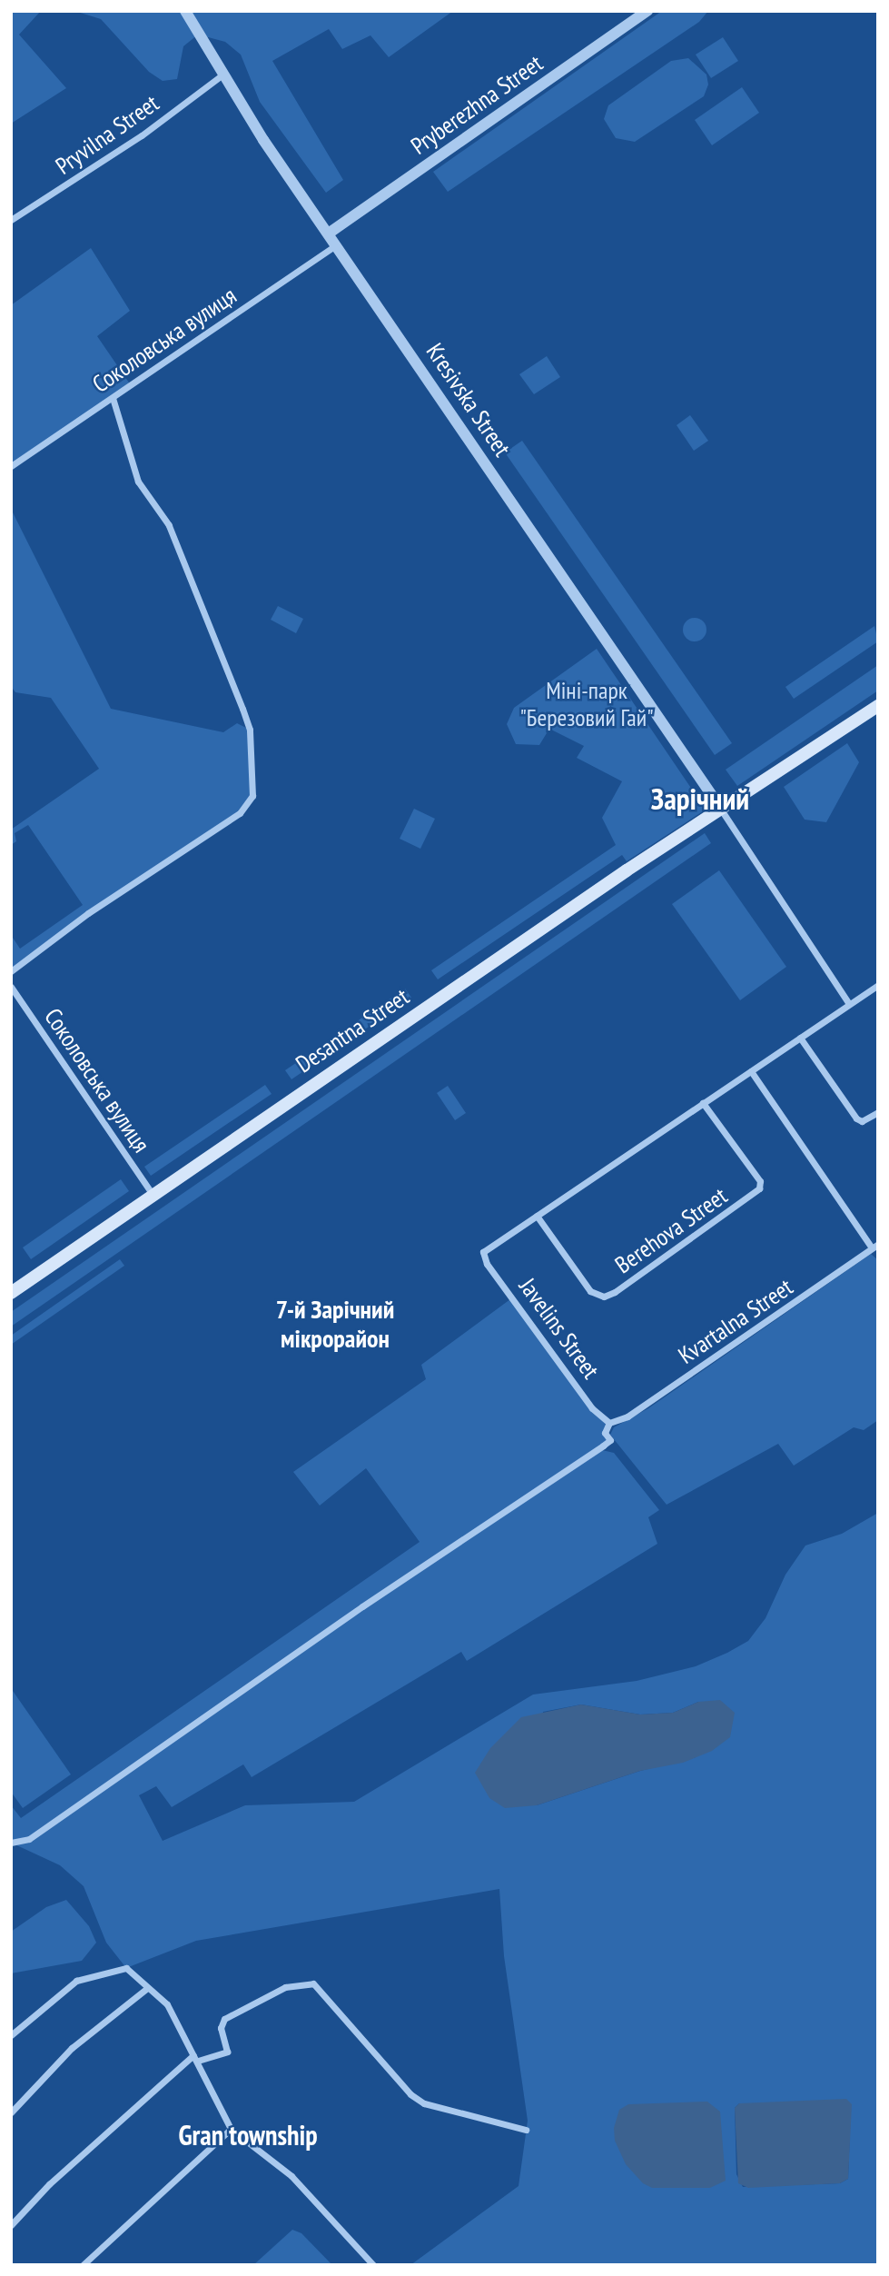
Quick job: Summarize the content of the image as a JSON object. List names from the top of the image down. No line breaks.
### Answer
{"streets":{"main road":["Desantna Street"],"street":["Pryberezhna Street","Pryvilna Street","Соколовська вулиця","Kresivska Street","Berehova Street","Kvartalna Street","Javelins Street"]},"crossings":[["Pryberezhna Street","Kresivska Street"],["Pryvilna Street","Kresivska Street"],["Соколовська вулиця","Kresivska Street"],["Соколовська вулиця","Desantna Street"],["Kresivska Street","Desantna Street"],["Berehova Street","Javelins Street"],["Kvartalna Street","Javelins Street"]],"districts":["Зарічний","7-й Зарічний мікрорайон","Gran township"],"parks":["Міні-парк \"Березовий Гай\""]}
